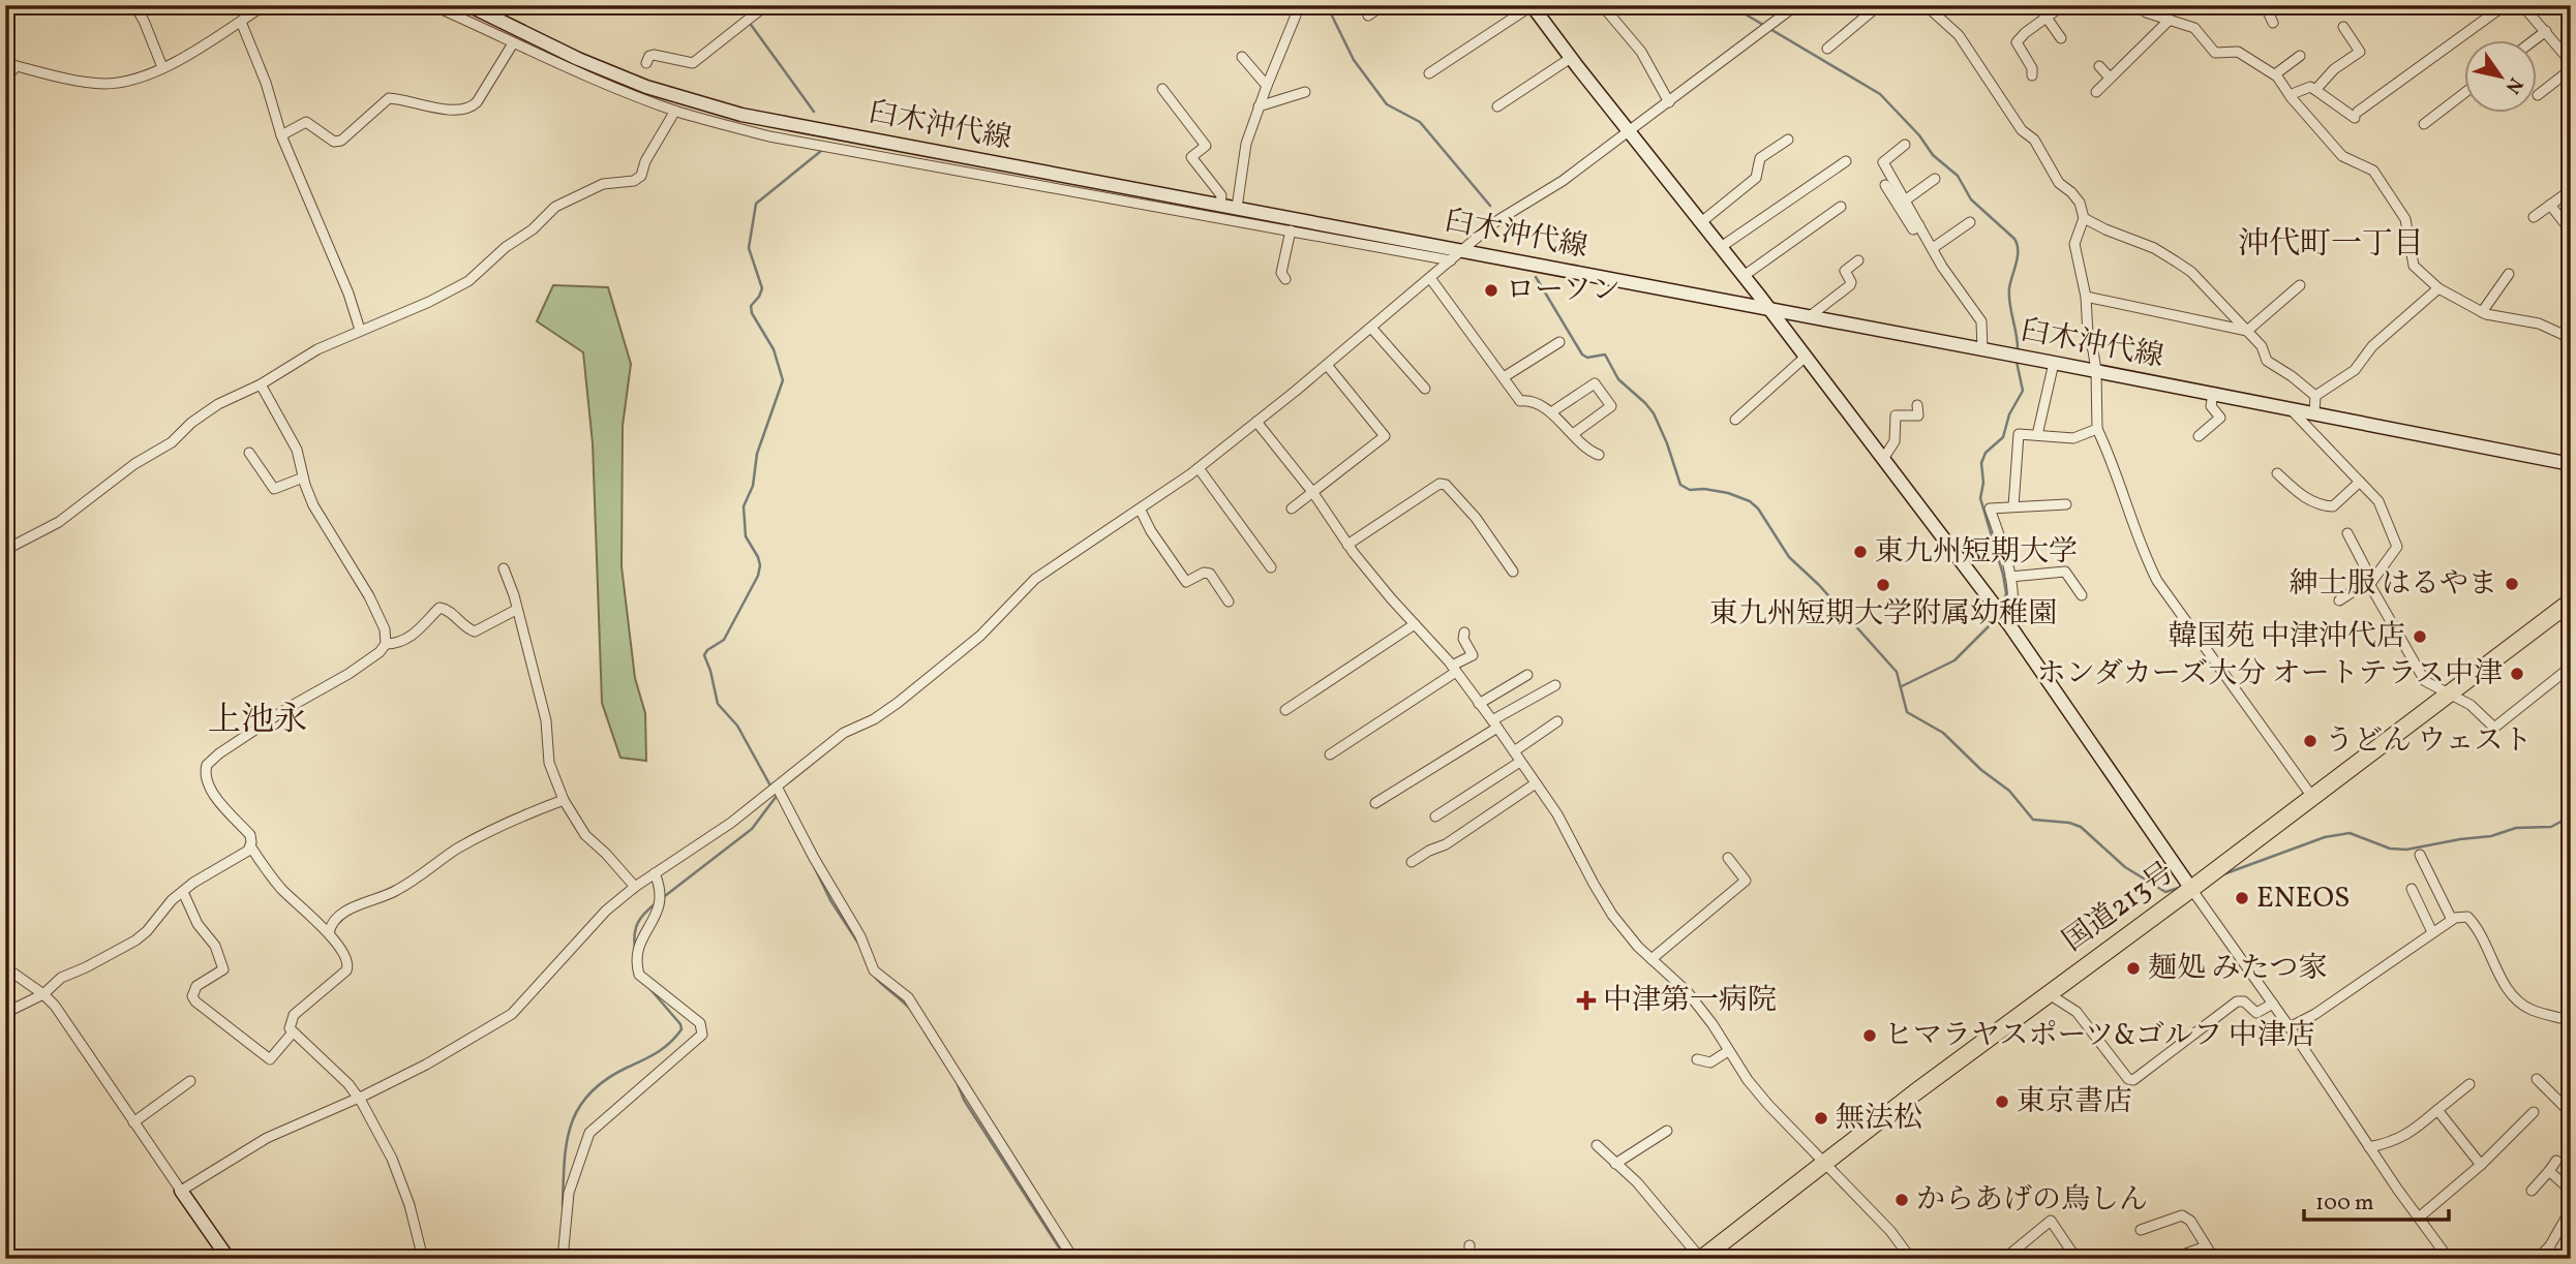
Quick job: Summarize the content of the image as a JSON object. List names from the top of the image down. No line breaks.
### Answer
{"streets":{"highway":["国道213号"],"main road":["臼木沖代線"]},"districts":["沖代町一丁目","上池永"],"places":{"other":["ローソン","東九州短期大学","紳士服 はるやま","東九州短期大学附属幼稚園","韓国苑 中津沖代店","ホンダカーズ大分 オートテラス中津","うどん ウェスト","ENEOS","麺処 みたつ家","ヒマラヤスポーツ&ゴルフ 中津店","東京書店","無法松","からあげの鳥しん"],"health":["中津第一病院"]},"scale_bar":"100 m","north":"bottom right"}
